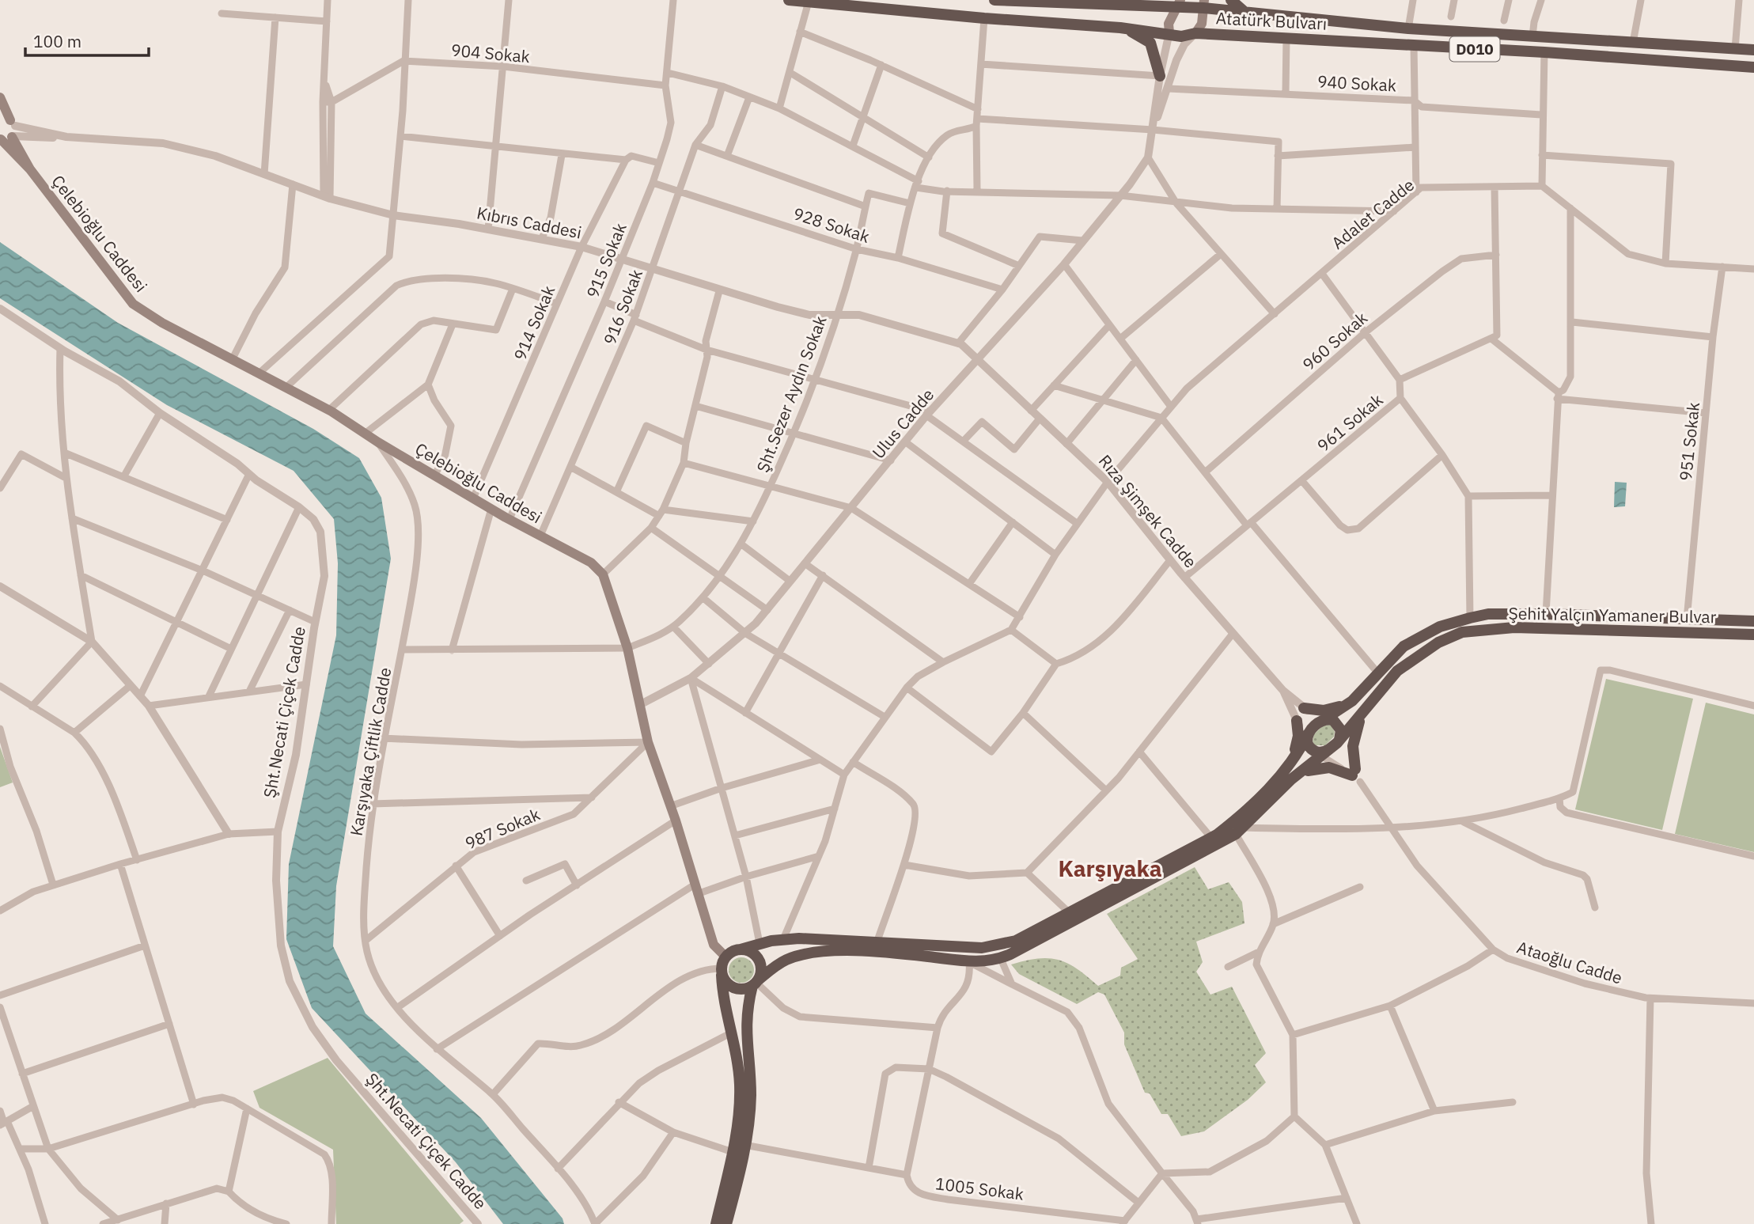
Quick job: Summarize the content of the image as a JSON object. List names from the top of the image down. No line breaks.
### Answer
{"streets":{"highway":["Atatürk Bulvarı","D010","Şehit Yalçın Yamaner Bulvar"],"main road":["Çelebioğlu Caddesi"],"street":["904 Sokak","940 Sokak","Adalet Cadde","Kıbrıs Caddesi","928 Sokak","915 Sokak","916 Sokak","914 Sokak","960 Sokak","Şht.Sezer Aydın Sokak","961 Sokak","Ulus Cadde","951 Sokak","Rıza Şimşek Cadde","Şht.Necati Çiçek Cadde","Karşıyaka Çiftlik Cadde","987 Sokak","Ataoğlu Cadde","1005 Sokak"]},"crossings":[["Atatürk Bulvarı","Ulus Cadde"],["904 Sokak","915 Sokak"],["940 Sokak","Ulus Cadde"],["Adalet Cadde","Rıza Şimşek Cadde"],["Kıbrıs Caddesi","Çelebioğlu Caddesi"],["Kıbrıs Caddesi","915 Sokak"],["Kıbrıs Caddesi","916 Sokak"],["Kıbrıs Caddesi","914 Sokak"],["Kıbrıs Caddesi","Şht.Sezer Aydın Sokak"],["Kıbrıs Caddesi","Ulus Cadde"],["Kıbrıs Caddesi","Rıza Şimşek Cadde"],["928 Sokak","915 Sokak"],["928 Sokak","916 Sokak"],["928 Sokak","Şht.Sezer Aydın Sokak"],["Çelebioğlu Caddesi","915 Sokak"],["Çelebioğlu Caddesi","916 Sokak"],["Çelebioğlu Caddesi","914 Sokak"],["Çelebioğlu Caddesi","Karşıyaka Çiftlik Cadde"],["961 Sokak","Rıza Şimşek Cadde"],["Ulus Cadde","Rıza Şimşek Cadde"],["951 Sokak","Şehit Yalçın Yamaner Bulvar"],["Rıza Şimşek Cadde","Şehit Yalçın Yamaner Bulvar"],["Şehit Yalçın Yamaner Bulvar","Ataoğlu Cadde"],["Karşıyaka Çiftlik Cadde","987 Sokak"]],"districts":["Karşıyaka"],"scale_bar":"100 m"}
